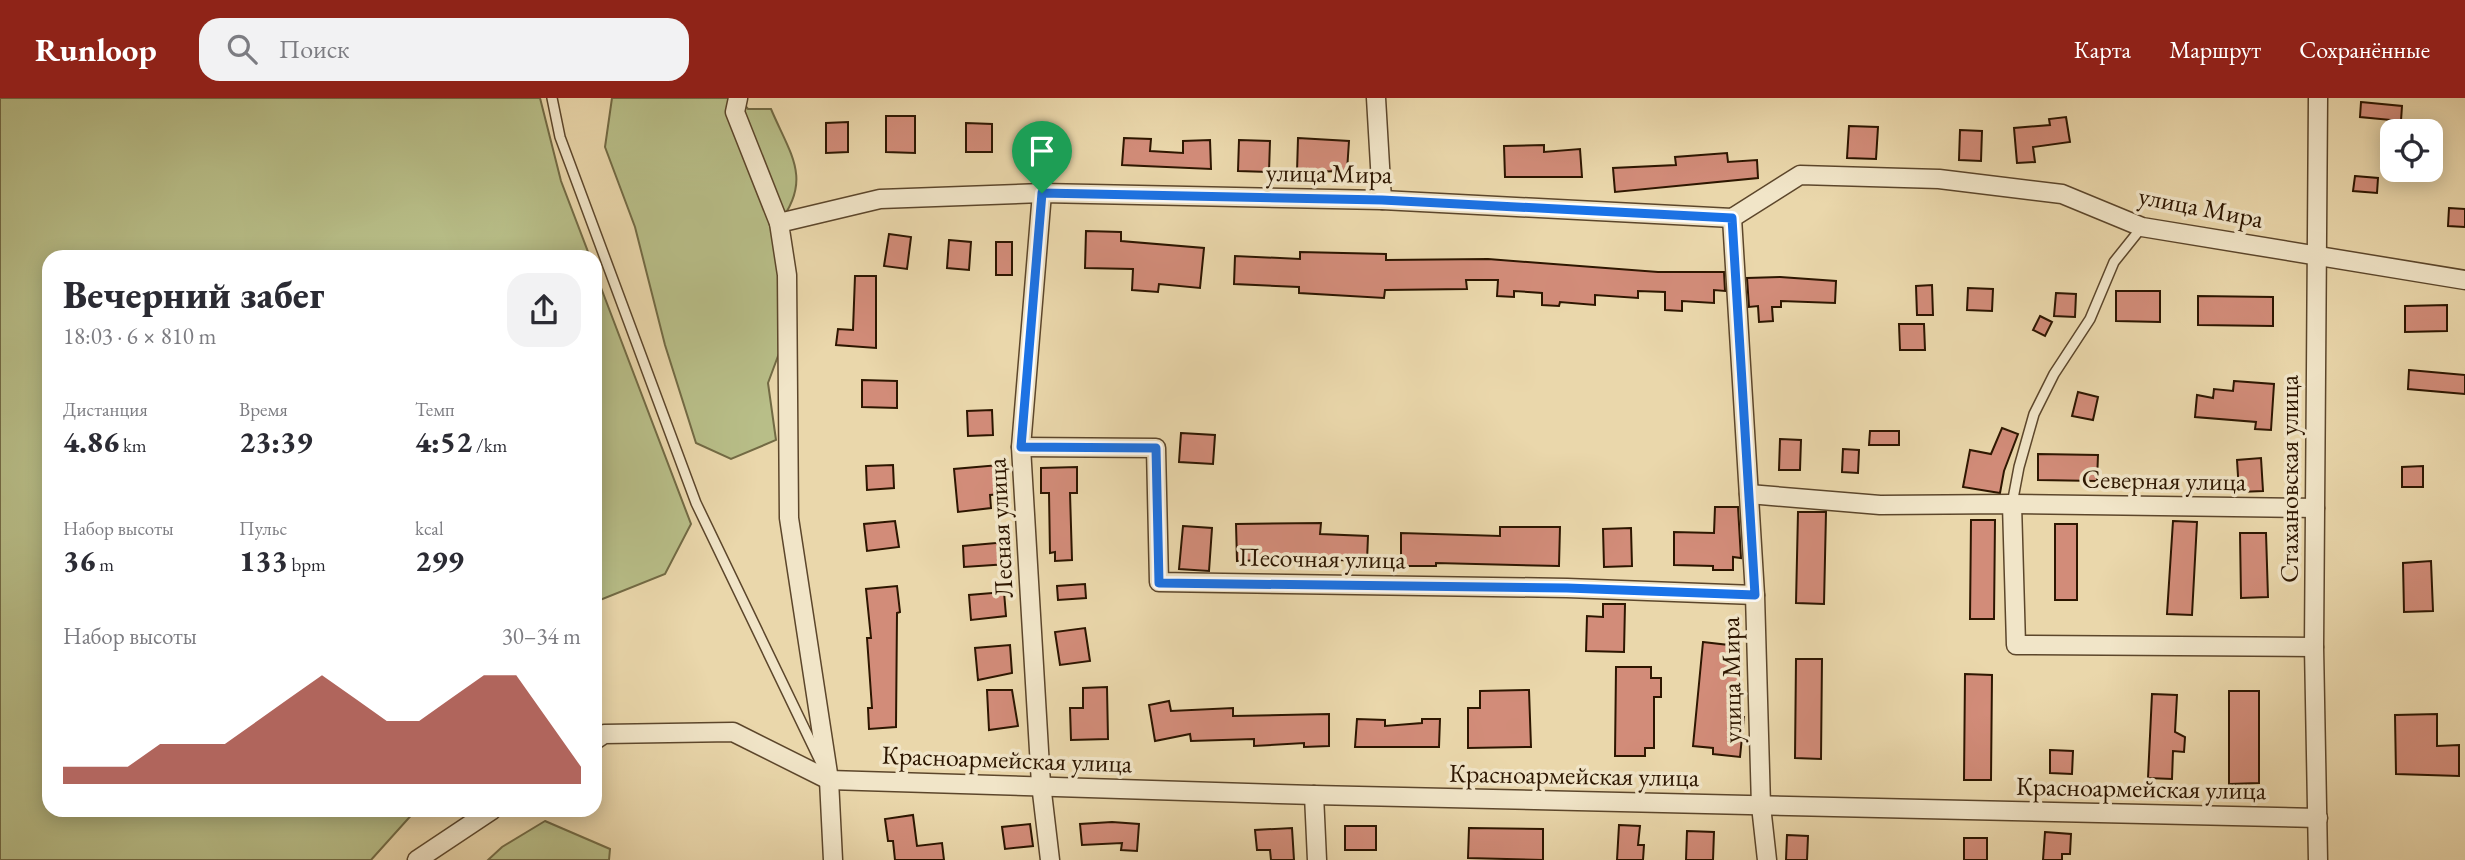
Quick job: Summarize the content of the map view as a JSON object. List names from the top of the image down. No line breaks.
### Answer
{"streets":{"street":["улица Мира","Стахановская улица","Северная улица","Лесная улица","Песочная улица","Красноармейская улица"]},"crossings":[["улица Мира","Стахановская улица"],["улица Мира","Северная улица"],["улица Мира","Лесная улица"],["улица Мира","Песочная улица"],["улица Мира","Красноармейская улица"],["Стахановская улица","Северная улица"],["Стахановская улица","Красноармейская улица"],["Лесная улица","Песочная улица"],["Лесная улица","Красноармейская улица"]],"page":{"header":"Runloop","search":"Поиск","nav":["Карта","Маршрут","Сохранённые"],"heading":["Вечерний забег","18:03 · 6 × 810 m"],"stats":[["Дистанция","4.86 km"],["Время","23:39"],["Темп","4:52 /km"],["Набор высоты","36 m"],["Пульс","133 bpm"],["kcal","299"]],"chart":["Набор высоты","30–34 m"]}}
